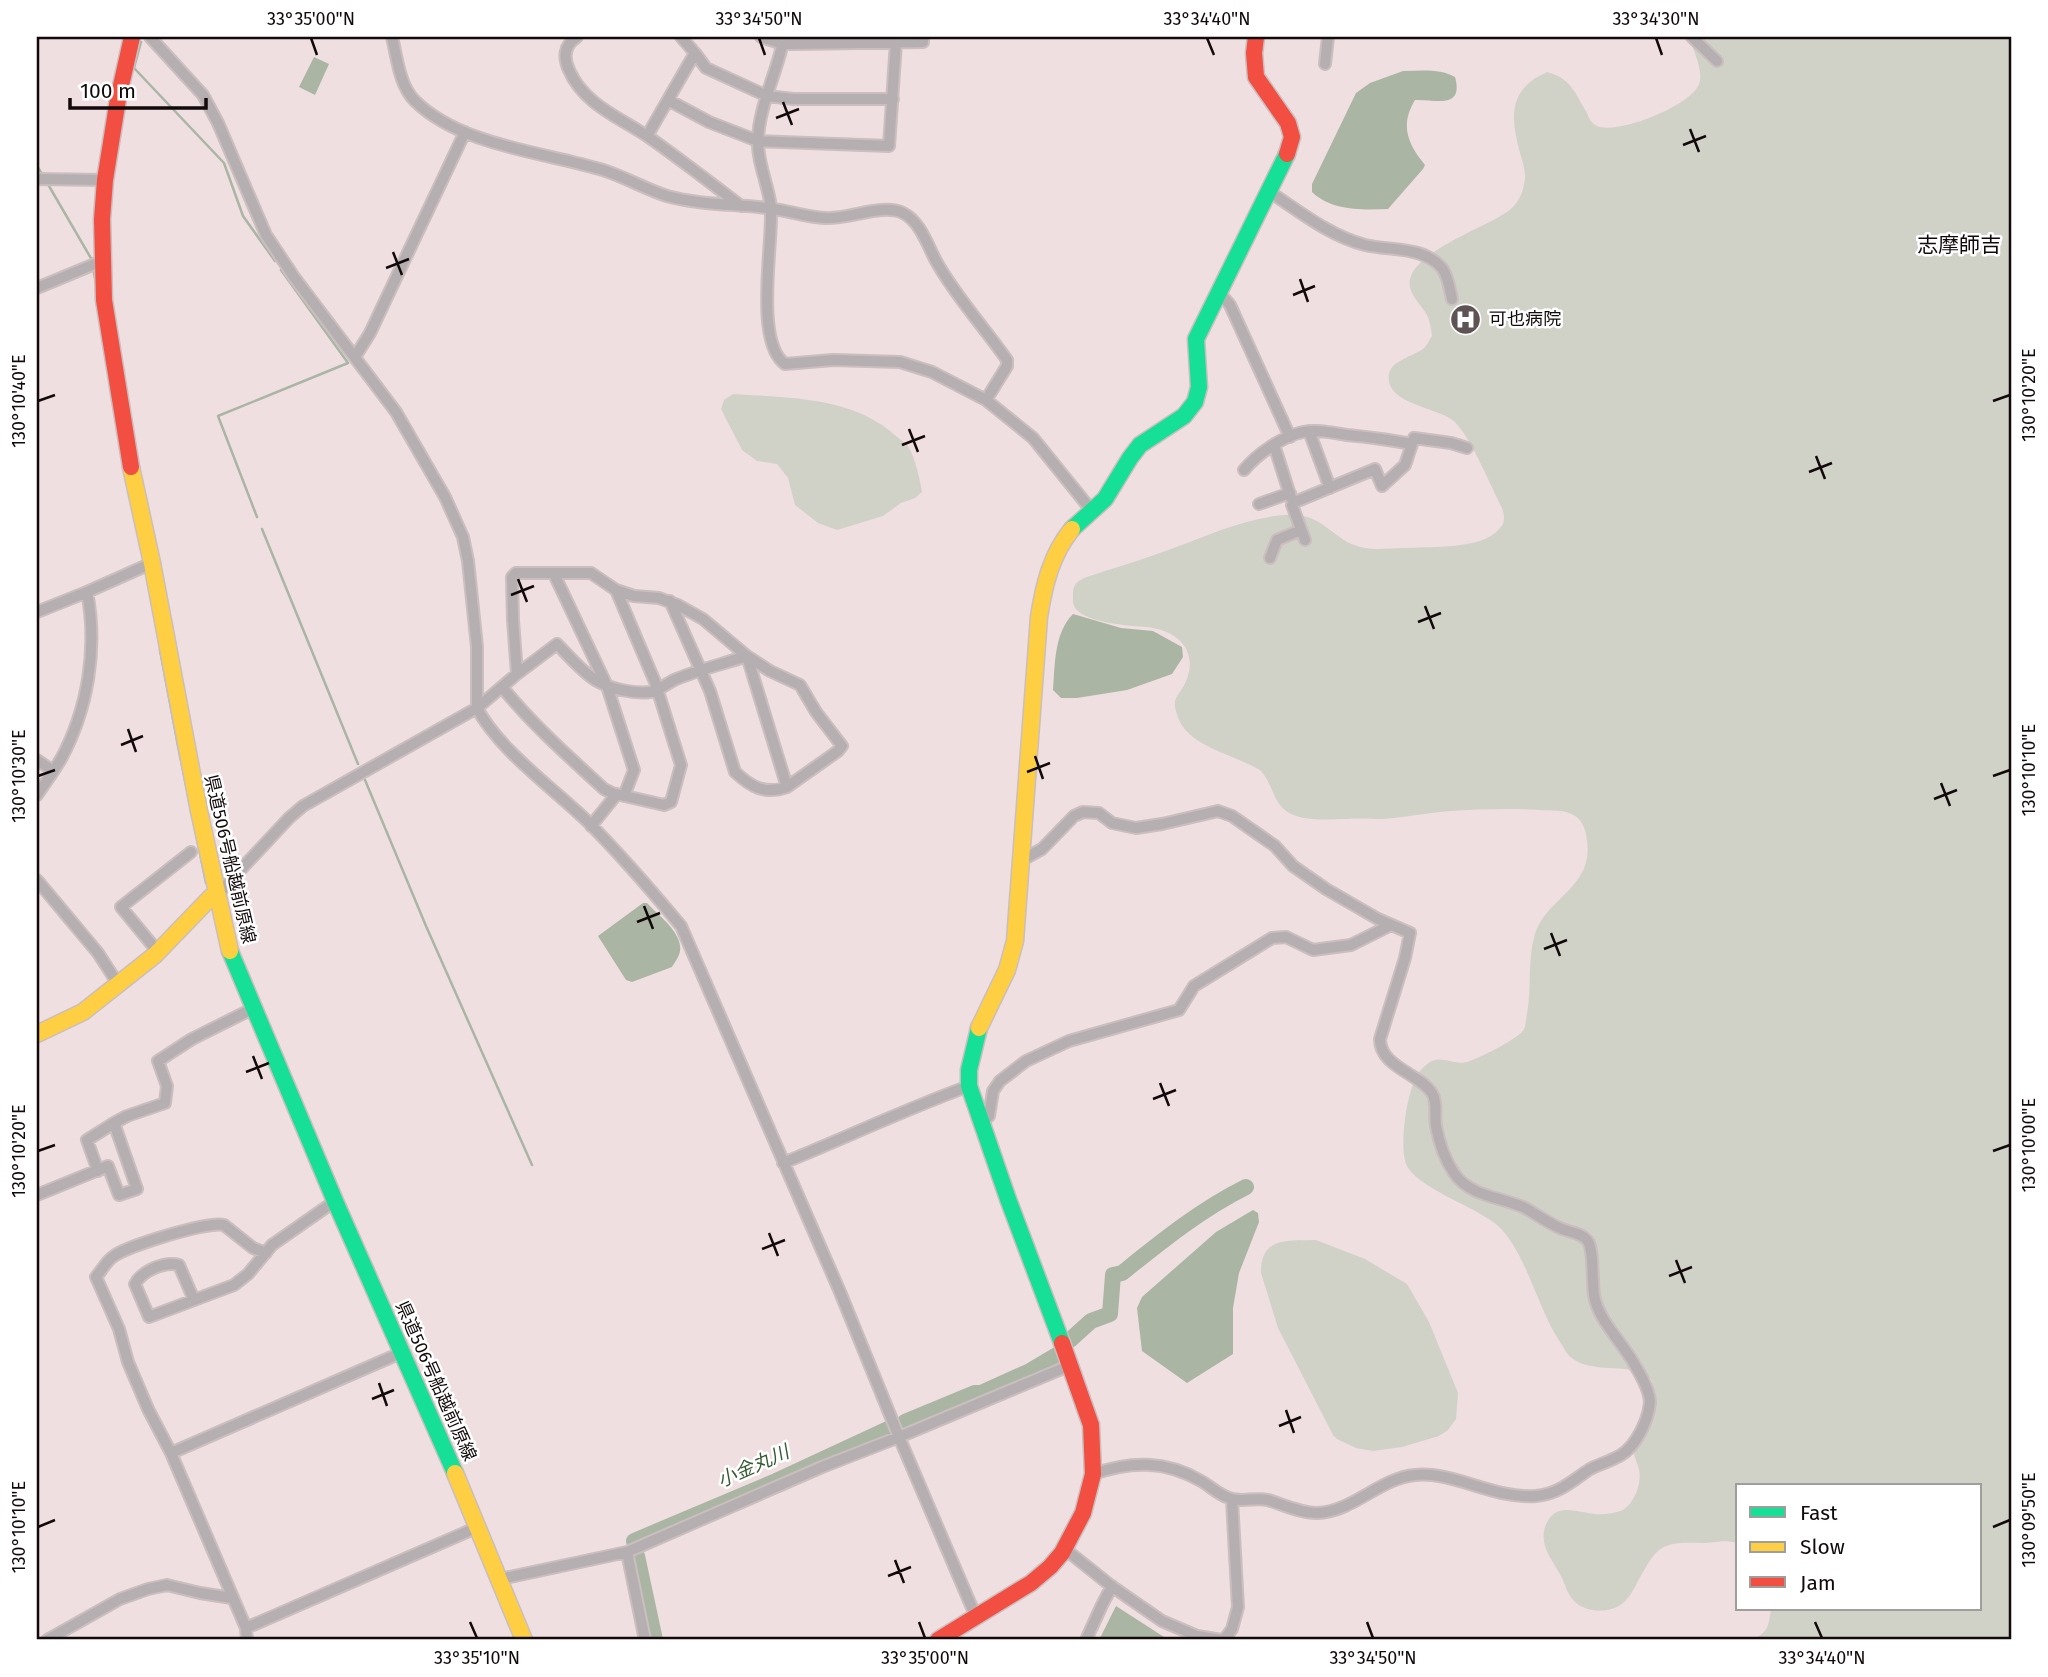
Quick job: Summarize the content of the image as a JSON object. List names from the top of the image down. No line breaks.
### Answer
{"streets":{"street":["県道506号船越前原線"]},"districts":["志摩師吉"],"water":["小金丸川"],"places":{"hospital":["可也病院"]},"legend":["Fast","Slow","Jam"],"scale_bar":"100 m","coordinates":["33°35'00\"N","33°34'50\"N","33°34'40\"N","33°34'30\"N","130°10'20\"E","130°10'40\"E","130°10'10\"E","130°10'30\"E","130°10'00\"E","130°09'50\"E","33°35'10\"N"]}
